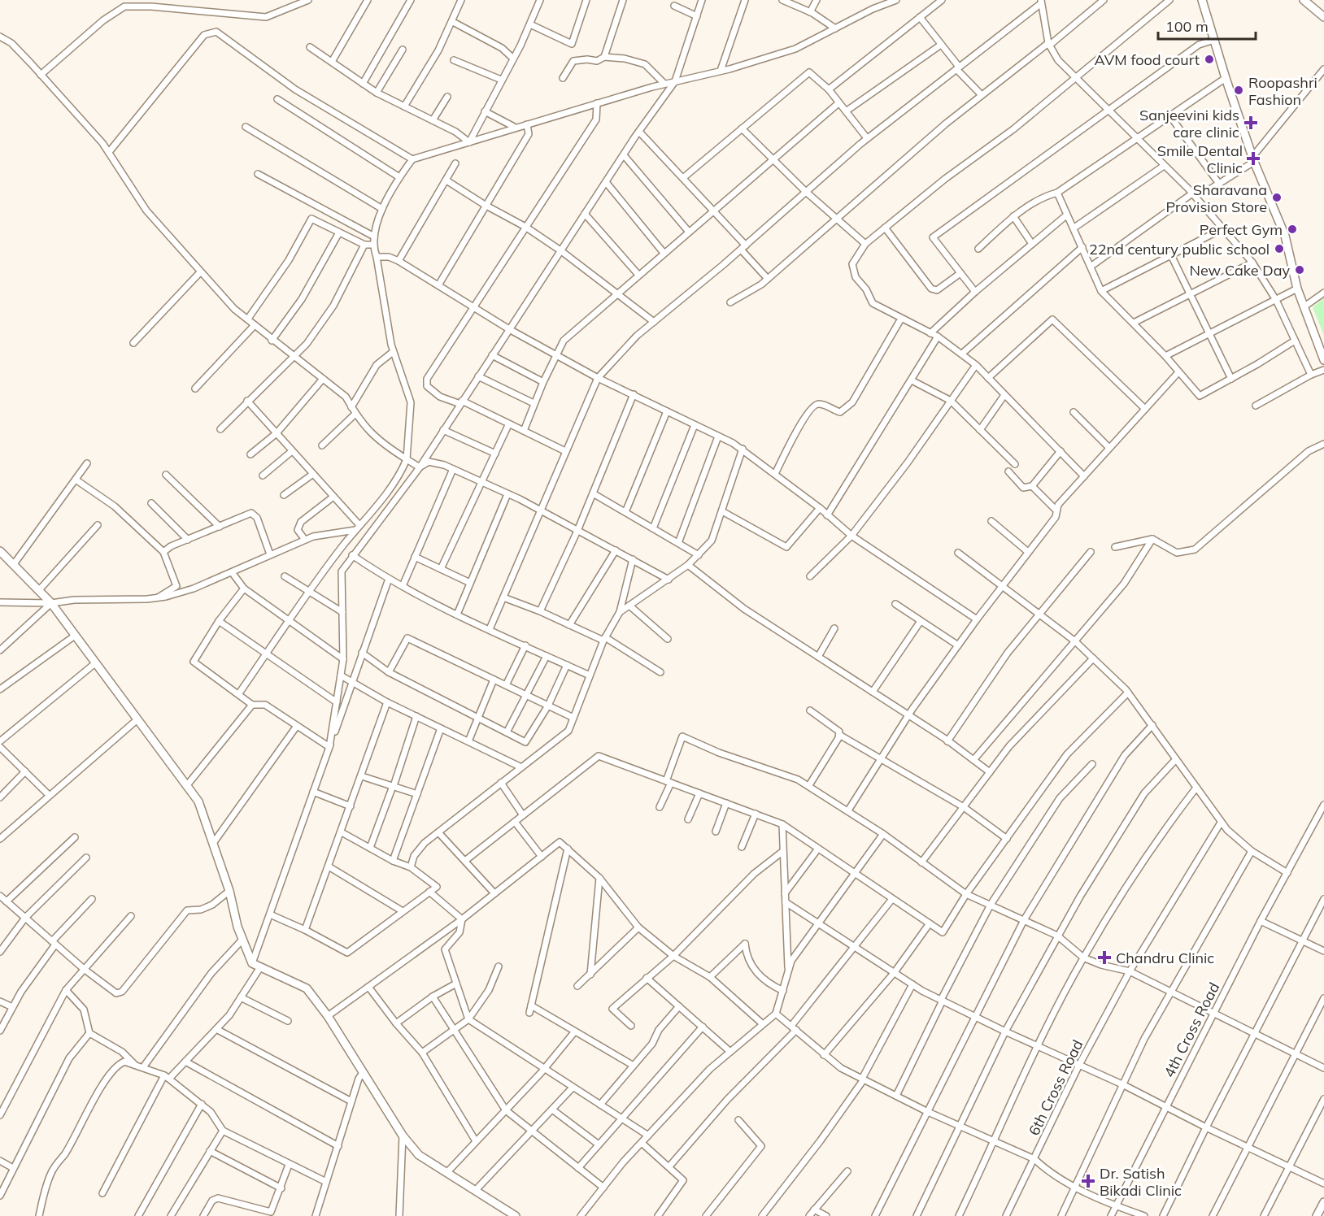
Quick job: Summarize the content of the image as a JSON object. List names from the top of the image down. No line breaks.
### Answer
{"streets":{"street":["4th Cross Road","6th Cross Road"]},"places":{"other":["AVM food court","Roopashri Fashion","Sharavana Provision Store","Perfect Gym","22nd century public school","New Cake Day"],"health":["Sanjeevini kids care clinic","Smile Dental Clinic","Chandru Clinic","Dr. Satish Bikadi Clinic"]},"scale_bar":"100 m"}
